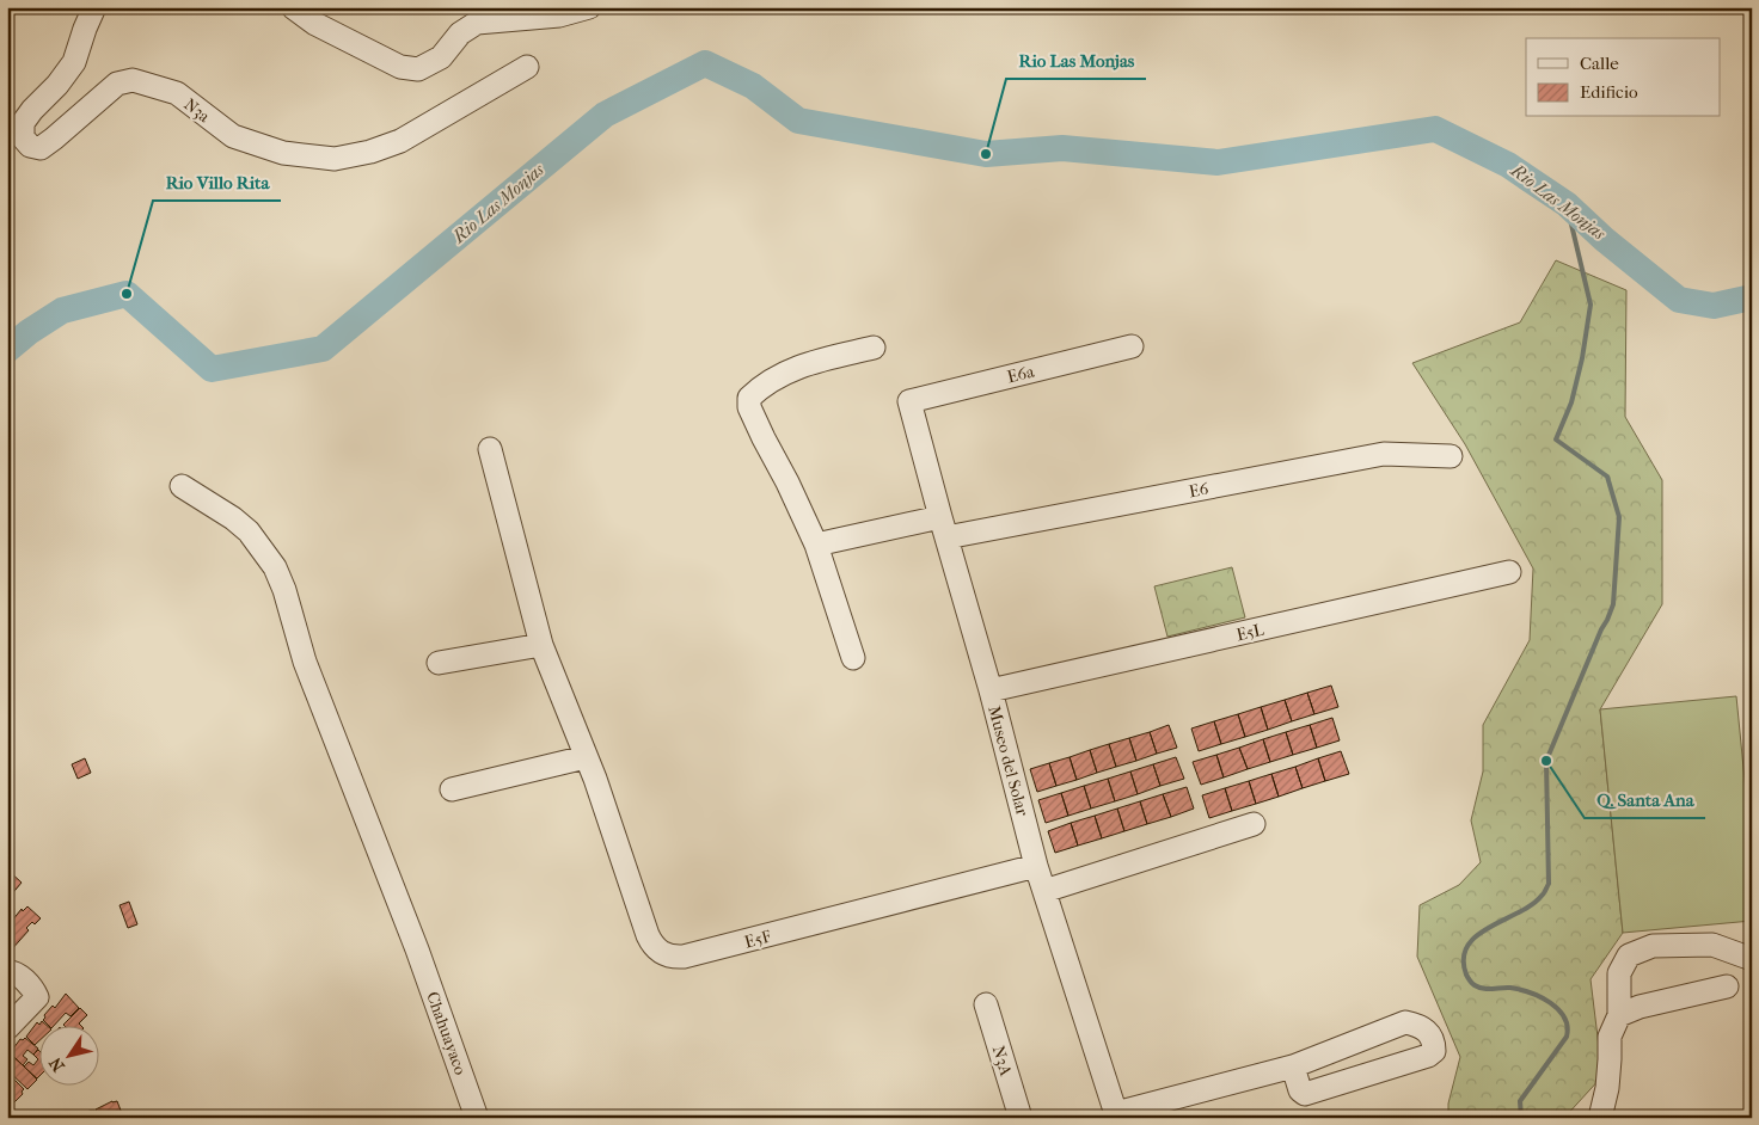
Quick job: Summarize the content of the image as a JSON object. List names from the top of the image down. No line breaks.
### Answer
{"streets":{"street":["N3a","E6a","E6","E5L","Museo del Solar","E5F","Chahuayaco","N3A"]},"crossings":[["E6a","Museo del Solar"],["E6","Museo del Solar"],["E5L","Museo del Solar"],["Museo del Solar","E5F"]],"water":["Rio Las Monjas"],"places":["Rio Las Monjas","Rio Villo Rita","Q. Santa Ana"],"legend":["Calle","Edificio"],"north":"bottom left"}
